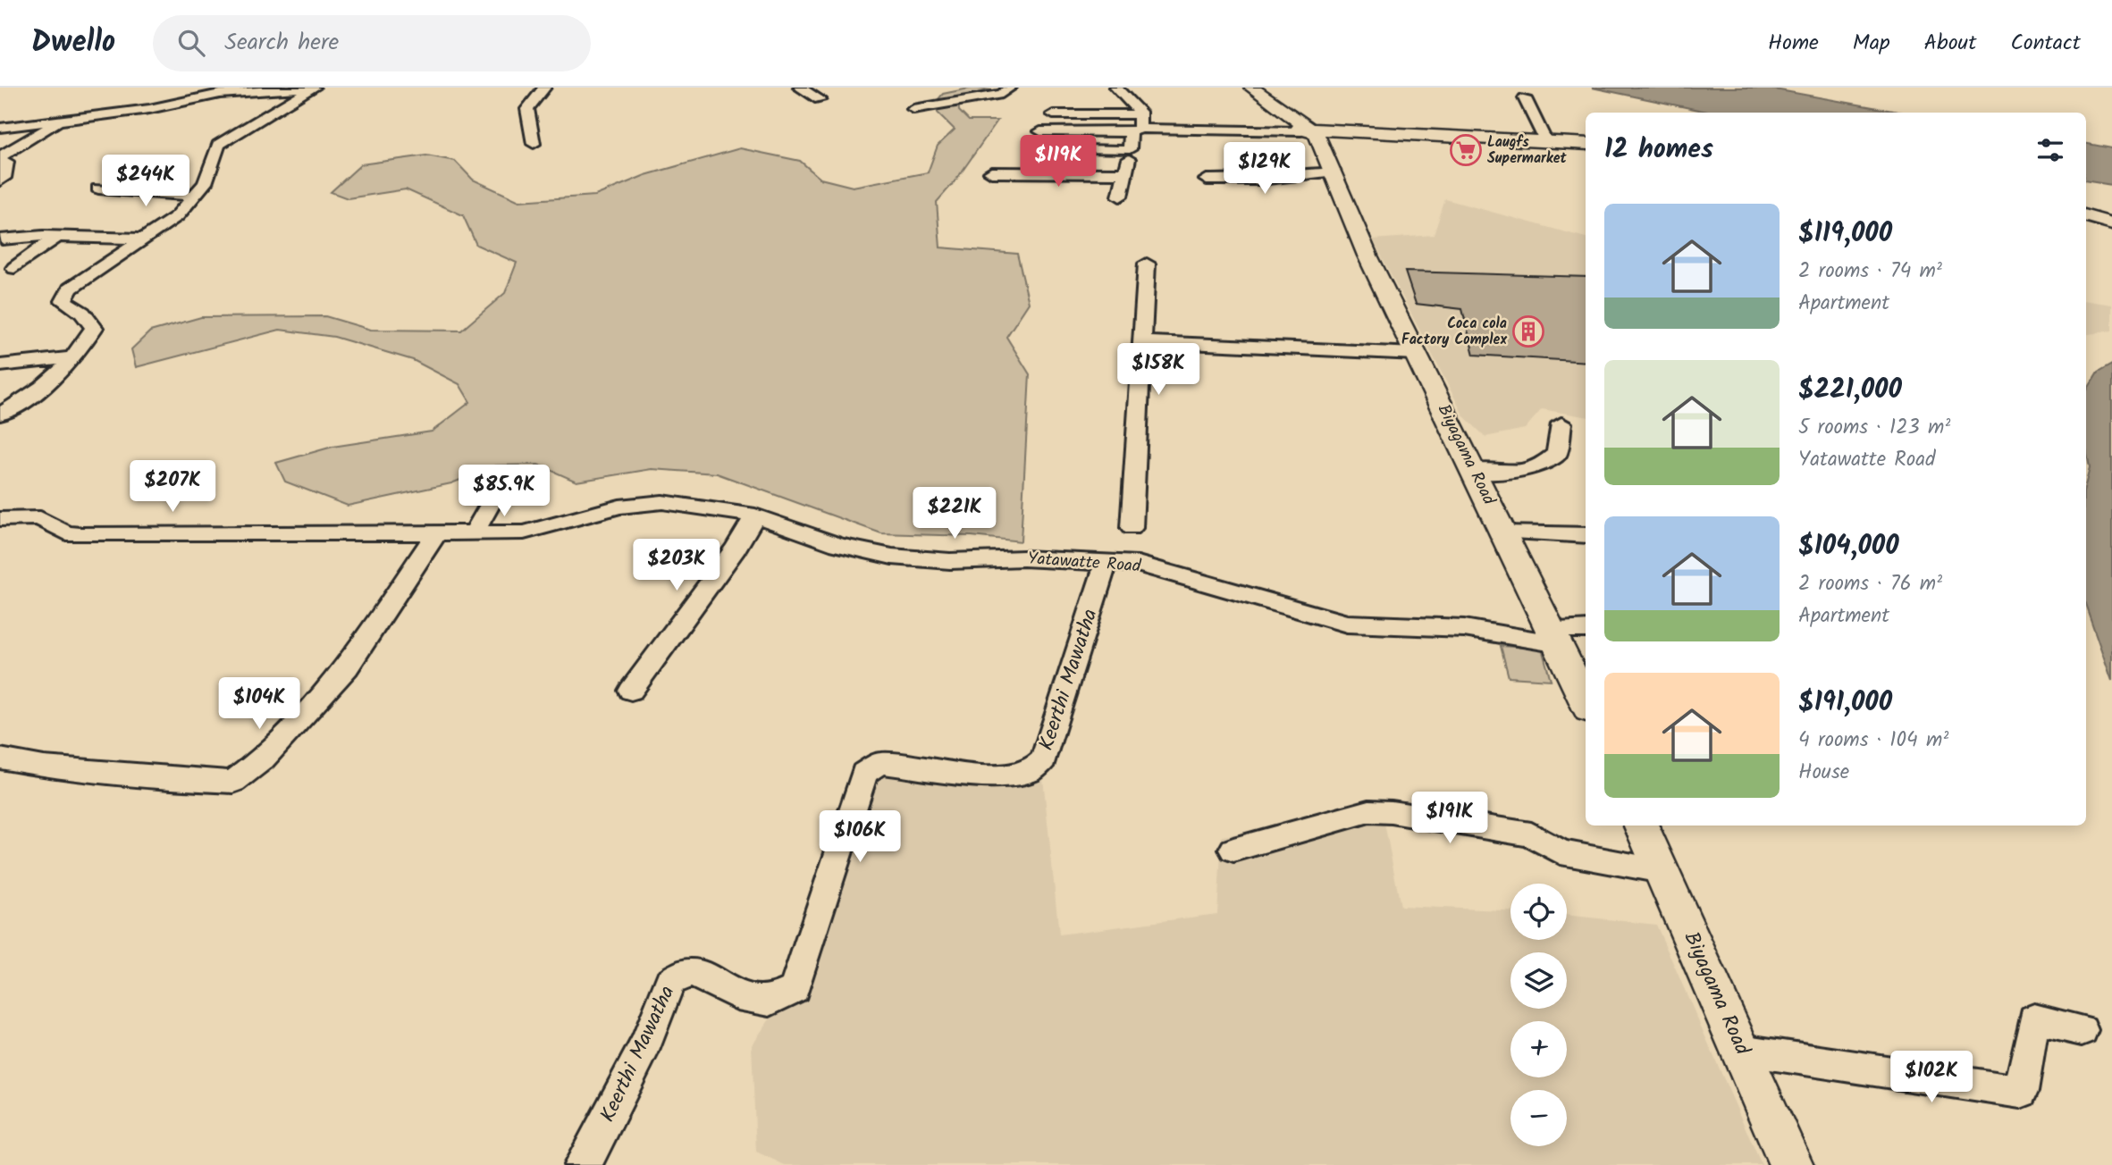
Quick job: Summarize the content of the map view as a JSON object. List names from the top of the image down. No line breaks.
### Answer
{"streets":{"main road":["Biyagama Road"],"street":["Yatawatte Road","Keerthi Mawatha"]},"crossings":[["Biyagama Road","Yatawatte Road"],["Yatawatte Road","Keerthi Mawatha"]],"places":{"supermarket":["Laugfs Supermarket"],"building":["Coca cola Factory Complex"]},"page":{"header":"Dwello","search":"Search here","nav":["Home","Map","About","Contact"],"heading":"12 homes","price":["$119K","$129K","$244K","$158K","$207K","$85.9K","$221K","$203K","$104K","$191K","$106K","$102K"],"list":[{"name":"$119,000","note":"2 rooms · 74 m² · Apartment"},{"name":"$221,000","note":"5 rooms · 123 m² · Yatawatte Road"},{"name":"$104,000","note":"2 rooms · 76 m² · Apartment"},{"name":"$191,000","note":"4 rooms · 104 m² · House"}],"map_buttons":["+","−"]}}
